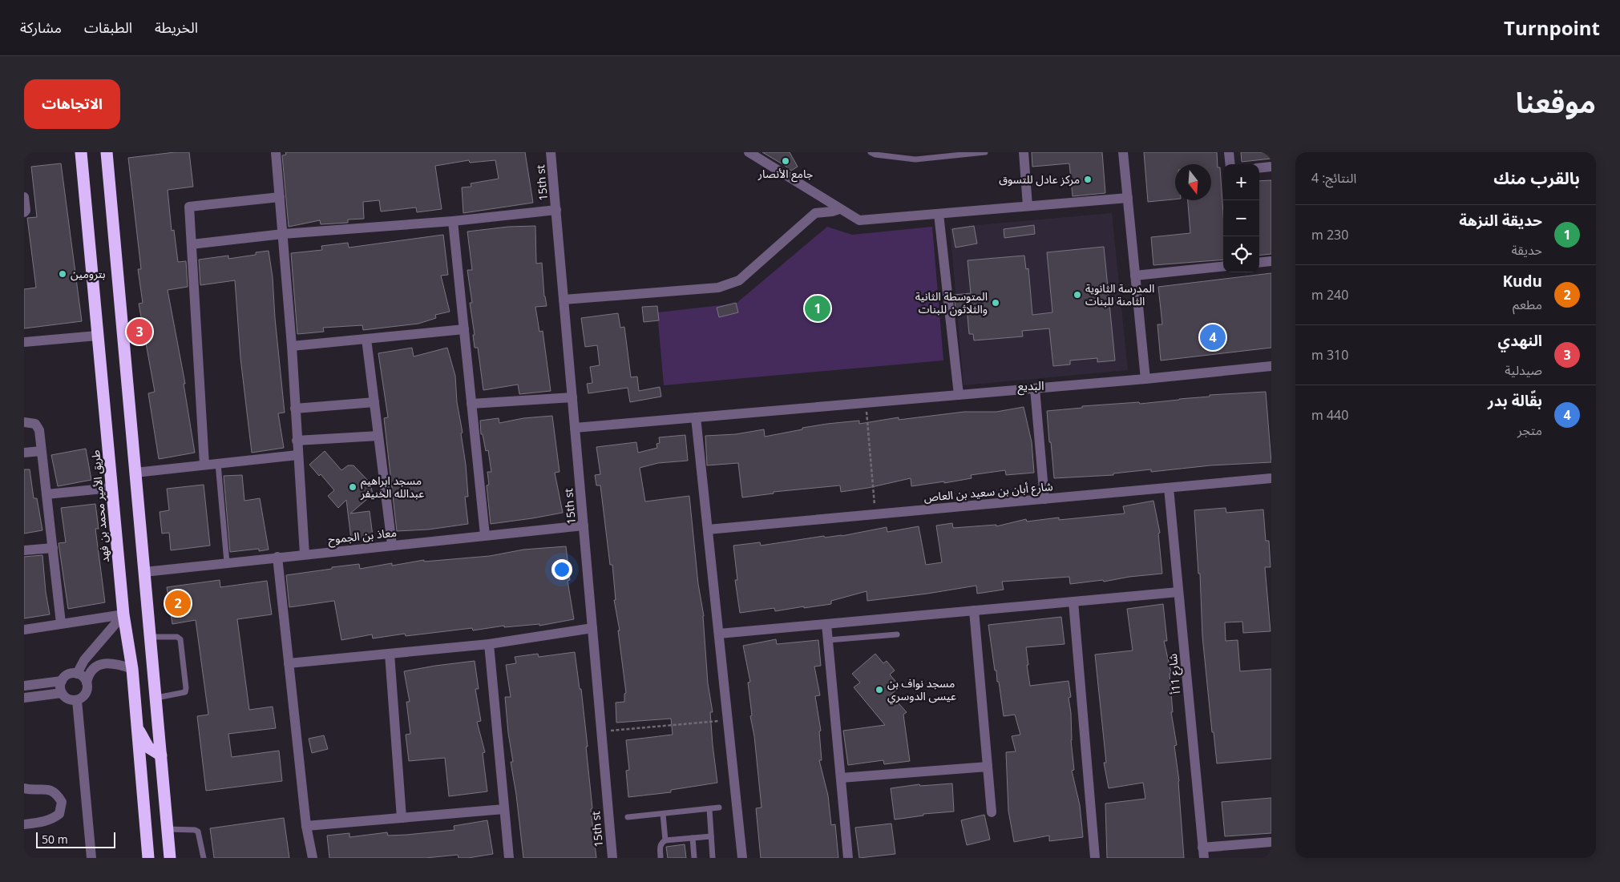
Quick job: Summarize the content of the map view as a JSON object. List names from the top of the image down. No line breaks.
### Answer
{"streets":{"highway":["طريق الأمير محمد بن فهد"],"street":["15th st","شارع أبان بن سعيد بن العاص","معاذ بن الجموح","شارع 11أ"]},"crossings":[["15th st","معاذ بن الجموح"],["شارع أبان بن سعيد بن العاص","شارع 11أ"]],"districts":["البديع"],"places":["جامع الأنصار","مركز عادل للتسوق","بترومين","المدرسة الثانوية الثامنة للبنات","المتوسطة الثانية والثلاثون للبنات","مسجد ابراهيم عبدالله الخنيفر","مسجد نواف بن عيسى الدوسري"],"scale_bar":"50 m","north":"bottom","page":{"header":"Turnpoint","nav":["الخريطة","الطبقات","مشاركة"],"title":"موقعنا","buttons":"الاتجاهات","heading":["بالقرب منك","النتائج: 4"],"map_buttons":["+","−"],"list":[{"mark":"1","name":"حديقة النزهة","note":"حديقة","value":"230 m"},{"mark":"2","name":"Kudu","note":"مطعم","value":"240 m"},{"mark":"3","name":"النهدي","note":"صيدلية","value":"310 m"},{"mark":"4","name":"بقّالة بدر","note":"متجر","value":"440 m"}],"pins":["1","3","4","2"],"scale":"50 m"}}
